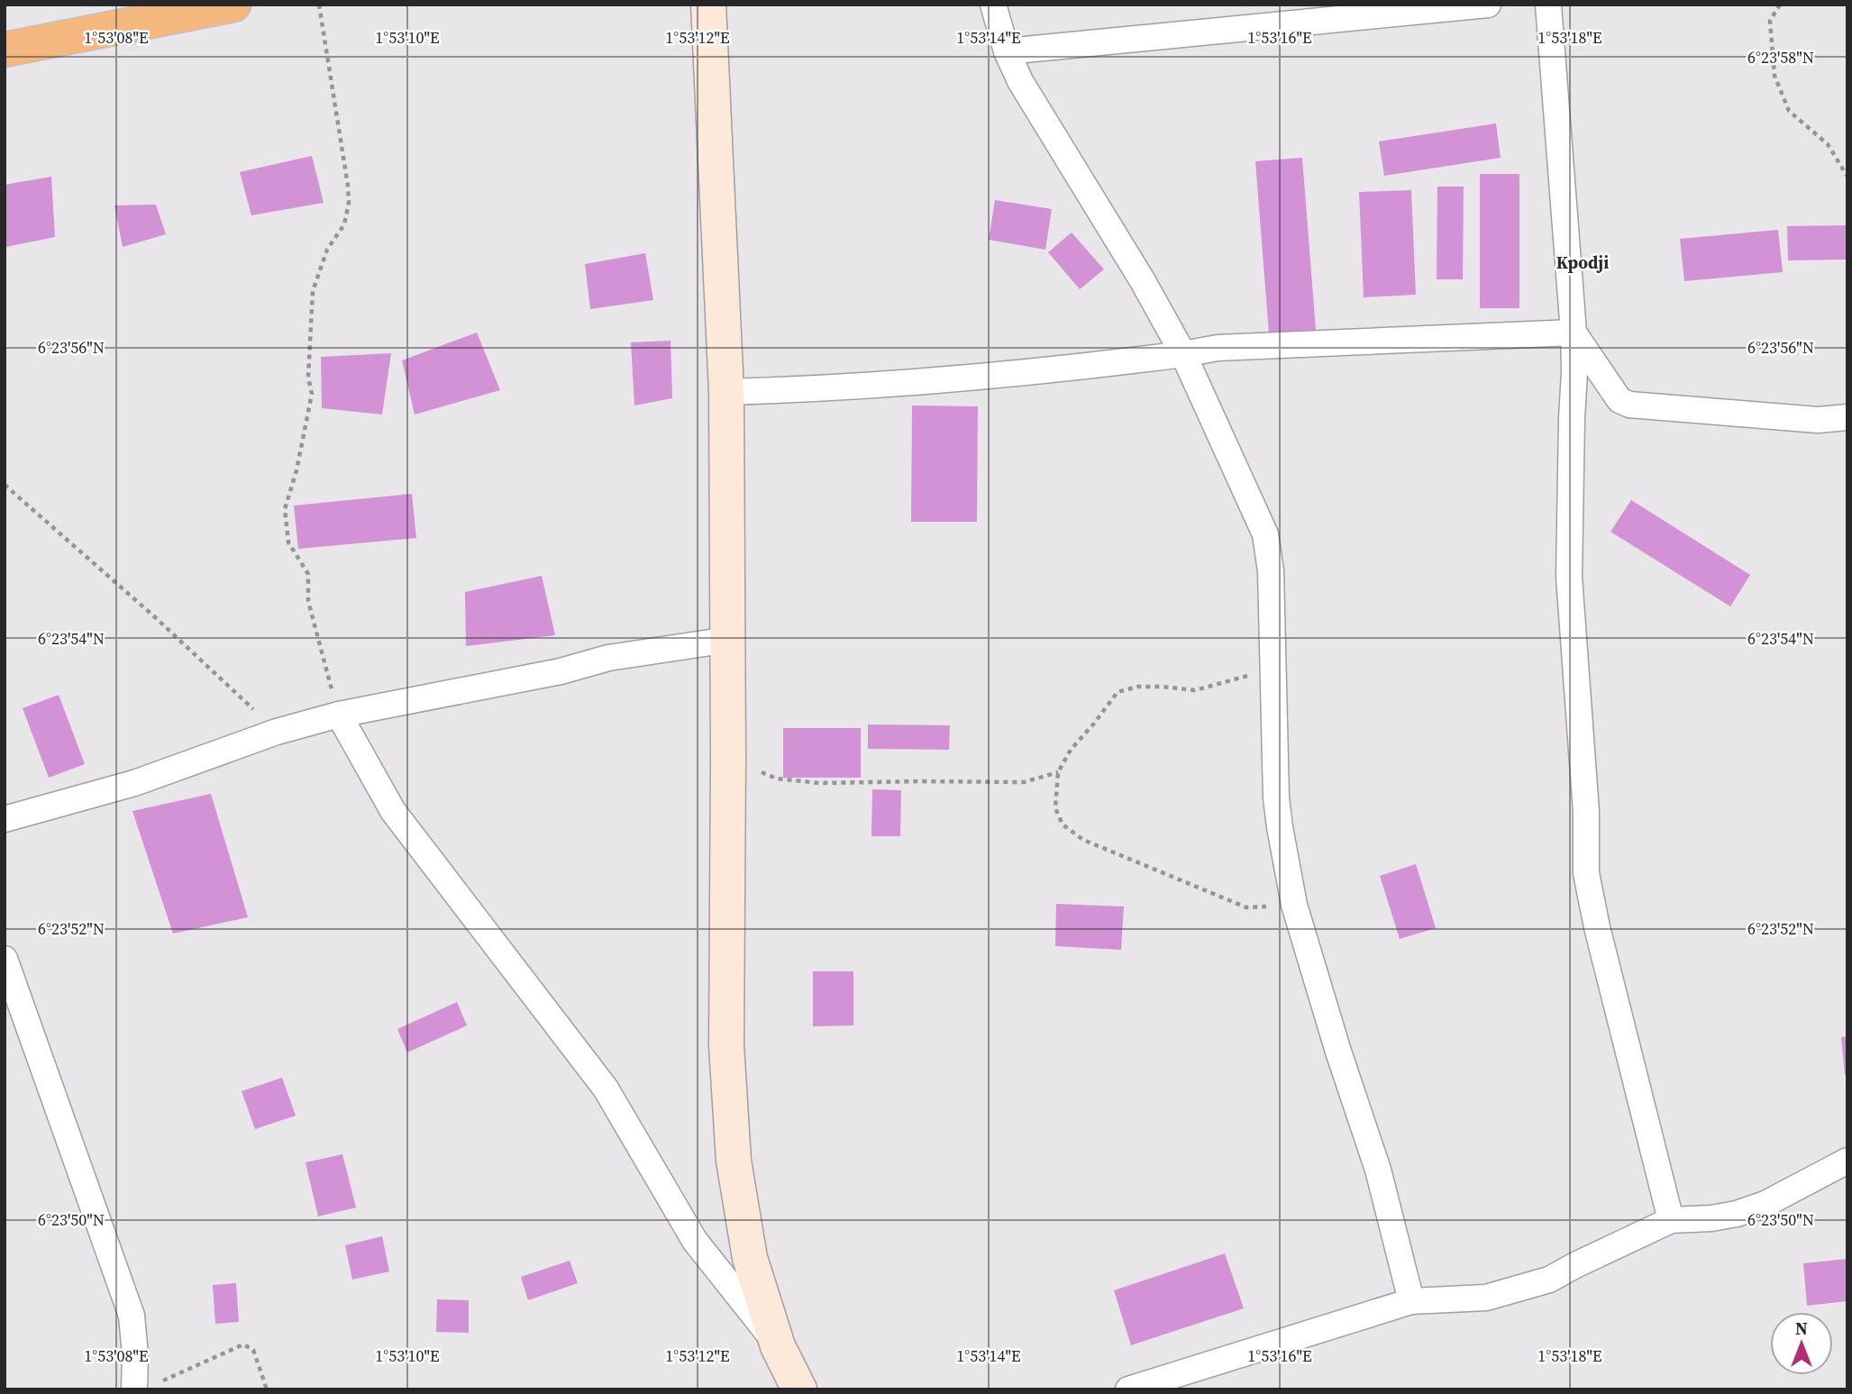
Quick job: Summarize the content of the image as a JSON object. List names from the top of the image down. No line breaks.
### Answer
{"districts":["Kpodji"],"north":"top","coordinates":["1°53'08\"E","1°53'10\"E","1°53'12\"E","1°53'14\"E","1°53'16\"E","1°53'18\"E","6°23'58\"N","6°23'56\"N","6°23'54\"N","6°23'52\"N","6°23'50\"N"]}
